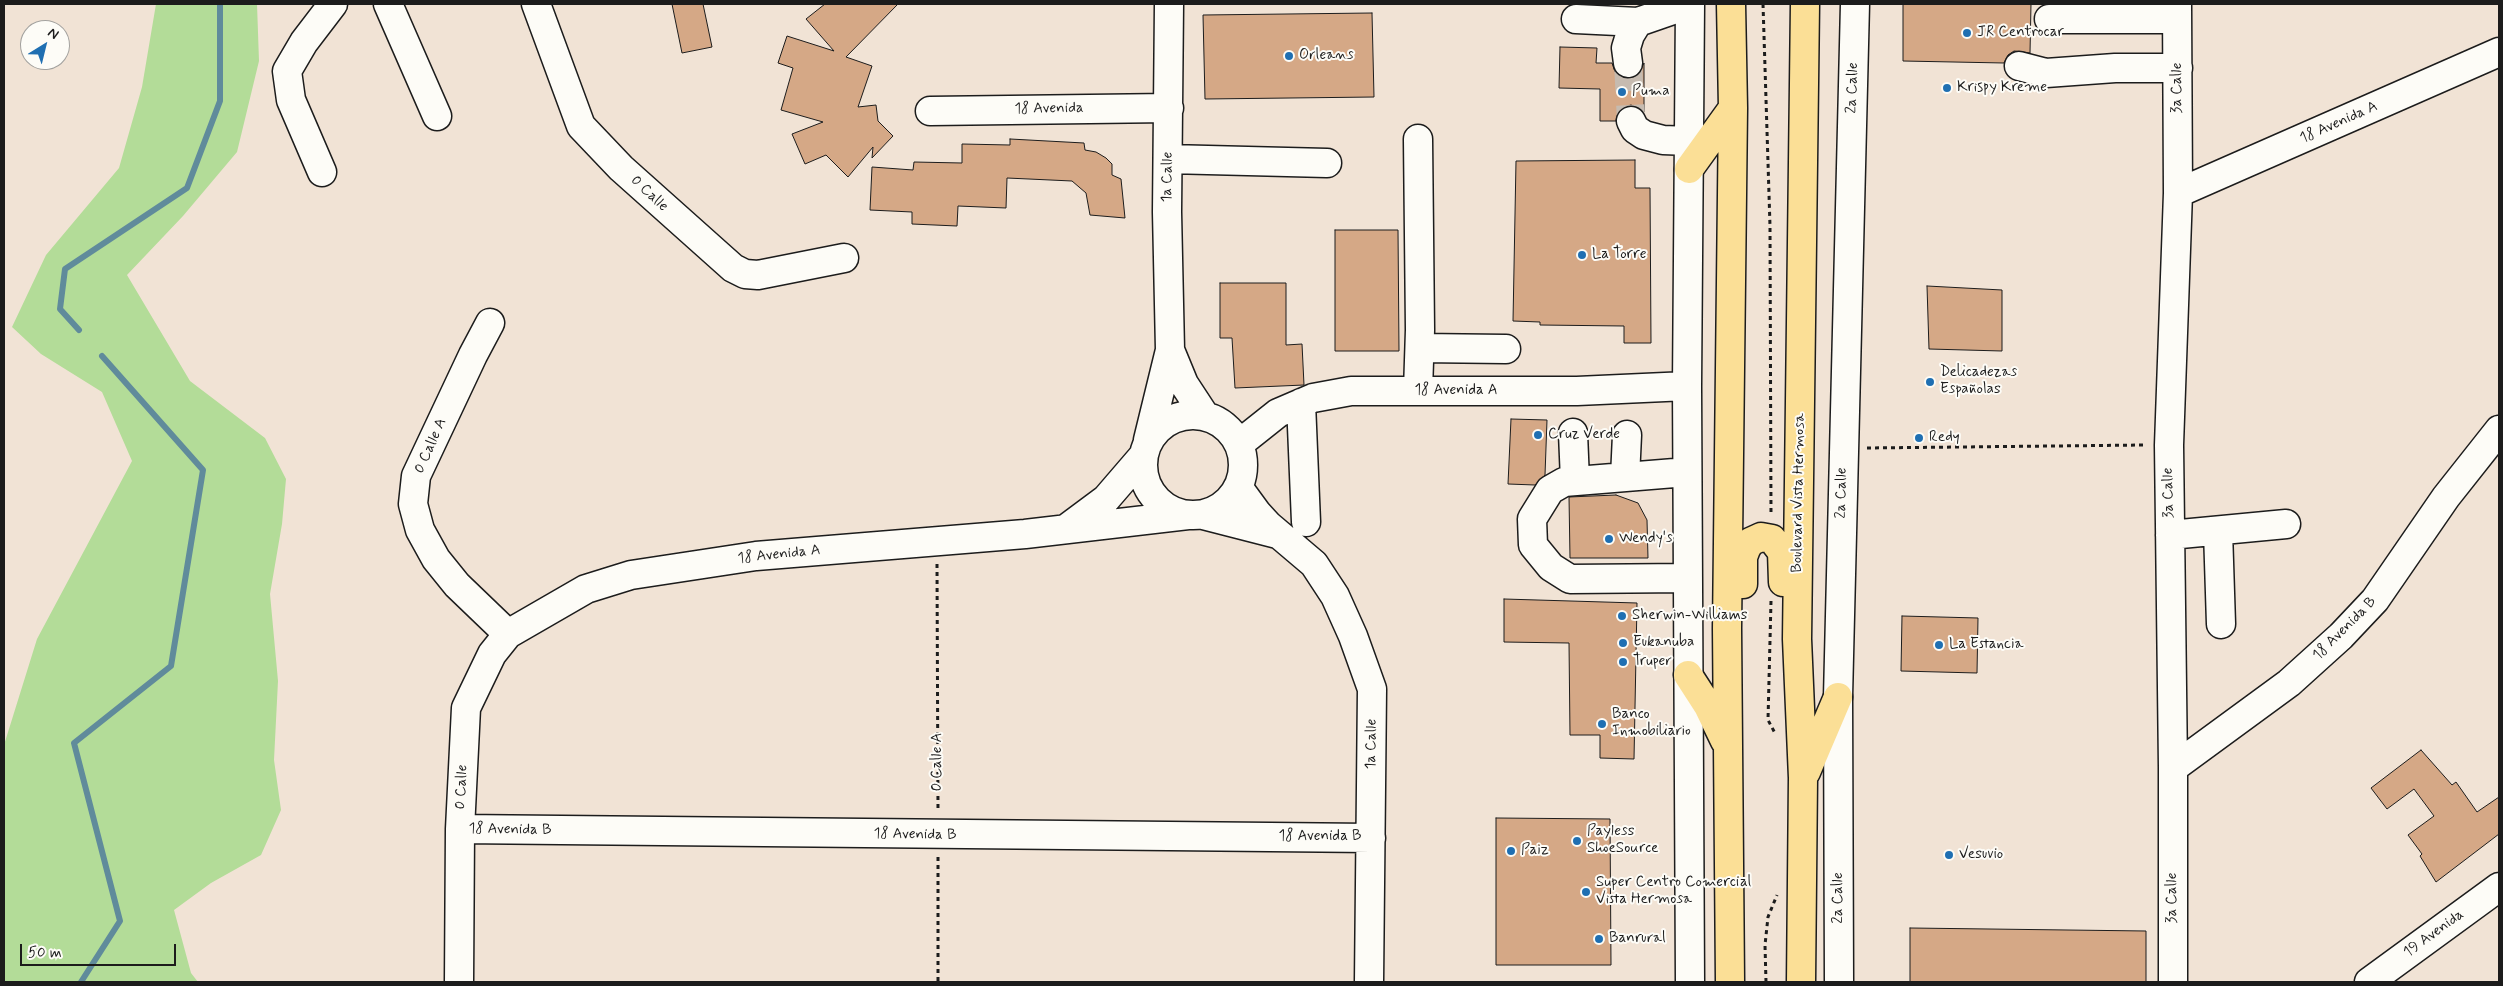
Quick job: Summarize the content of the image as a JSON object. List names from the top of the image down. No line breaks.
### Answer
{"streets":{"main road":["Boulevard Vista Hermosa"],"street":["2a Calle","3a Calle","18 Avenida","18 Avenida A","1a Calle","0 Calle","0 Calle A","18 Avenida B","19 Avenida"]},"crossings":[["3a Calle","18 Avenida A"],["3a Calle","18 Avenida B"],["18 Avenida","1a Calle"],["18 Avenida A","1a Calle"],["18 Avenida A","0 Calle"],["18 Avenida A","0 Calle A"],["1a Calle","18 Avenida B"],["0 Calle","0 Calle A"],["0 Calle","18 Avenida B"],["0 Calle A","18 Avenida B"]],"places":["JR Centrocar","Orleans","Krispy Kreme","Puma","La Torre","Delicadezas Españolas","Cruz Verde","Redy","Wendy's","Sherwin-Williams","Eukanuba","La Estancia","Truper","Banco Inmobiliario","Payless ShoeSource","Paiz","Vesuvio","Super Centro Comercial Vista Hermosa","Banrural"],"scale_bar":"50 m","north":"top right"}
